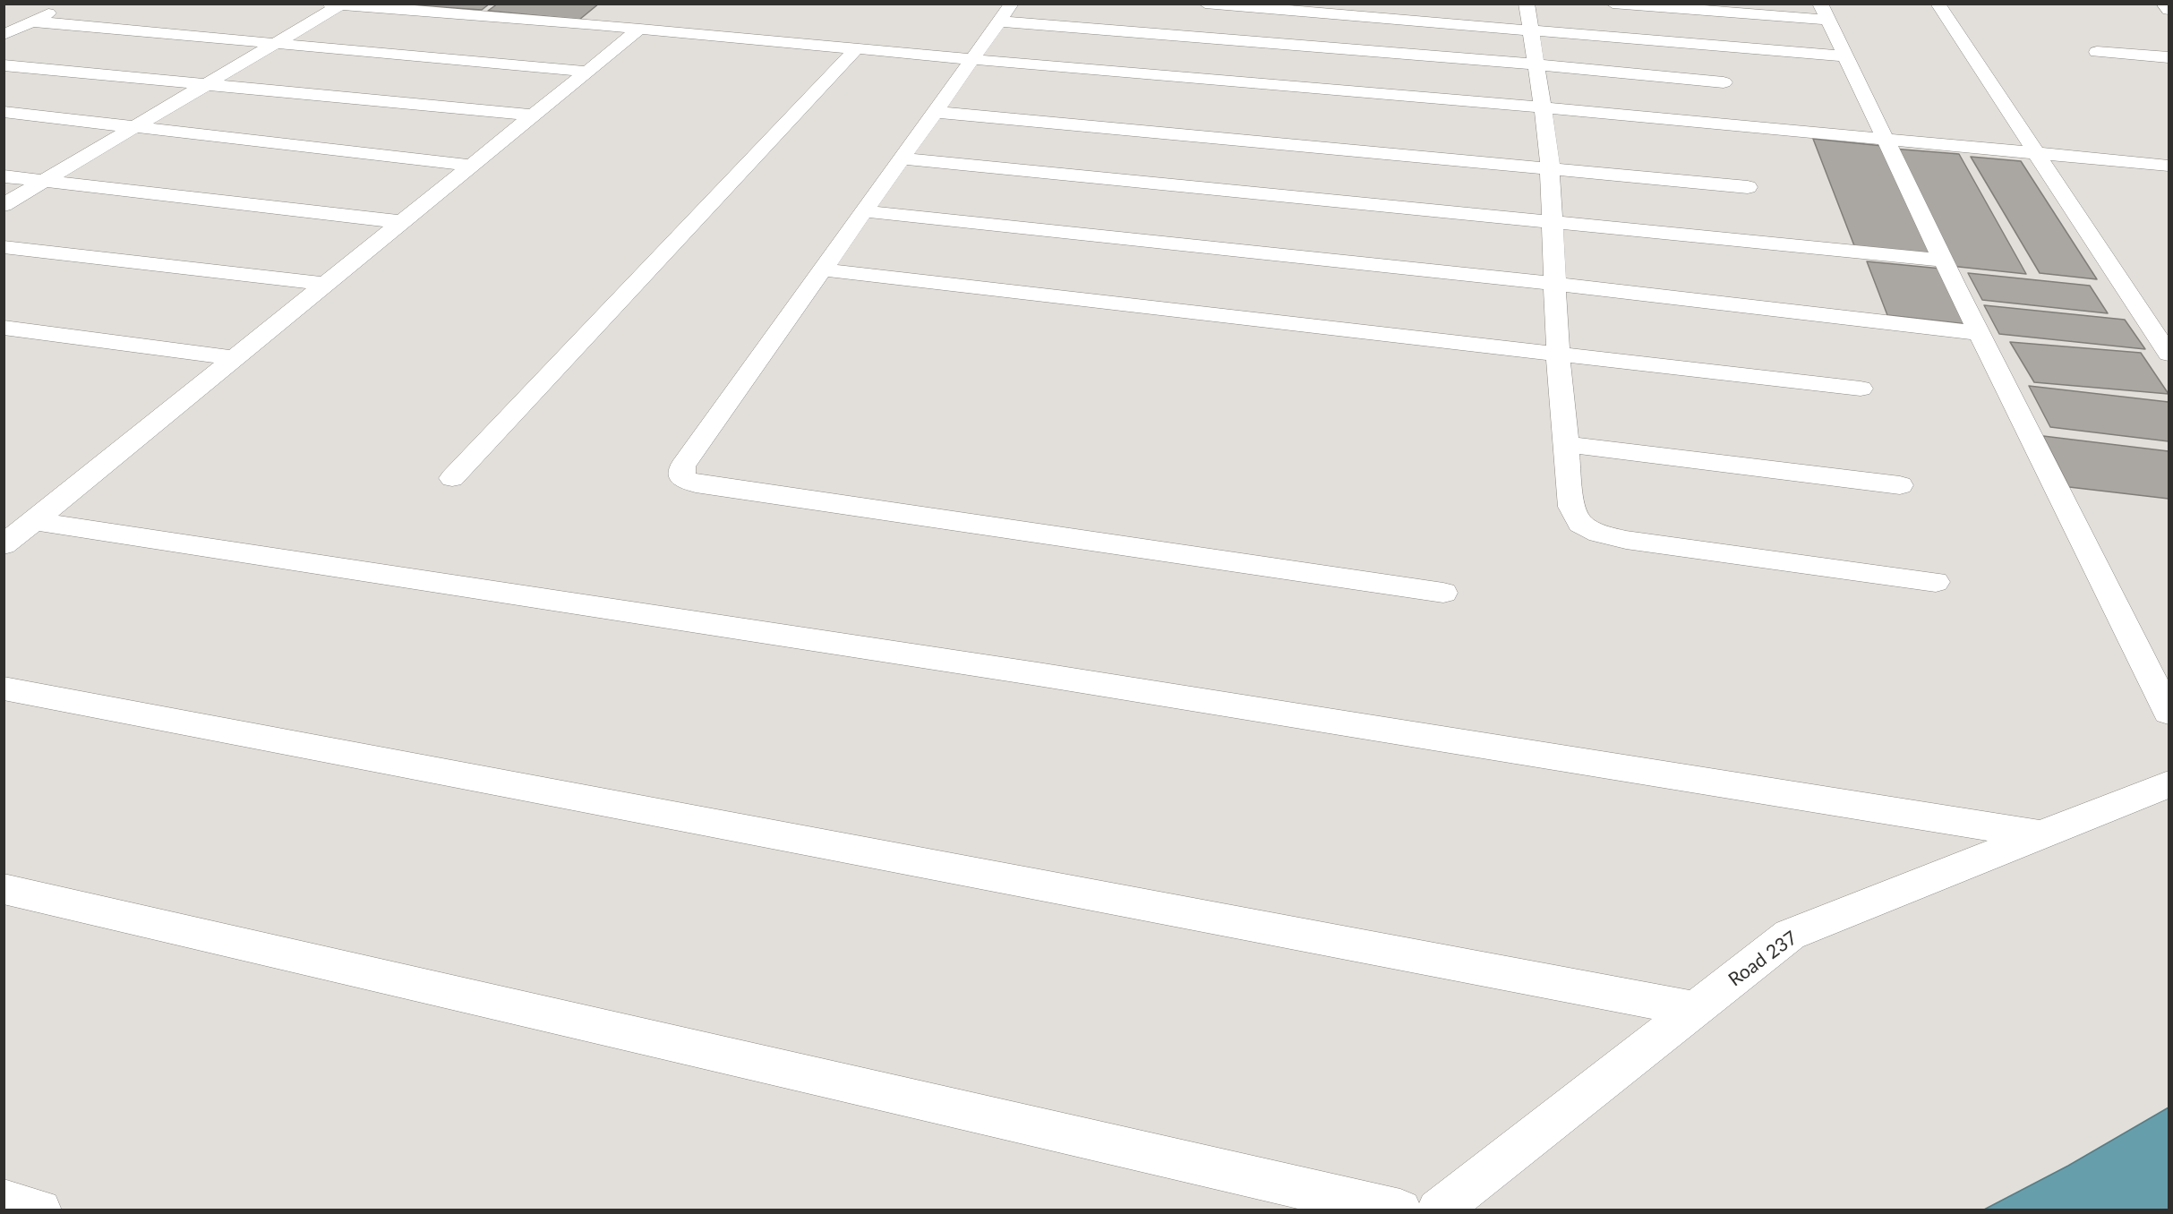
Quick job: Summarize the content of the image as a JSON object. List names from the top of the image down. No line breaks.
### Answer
{"streets":{"street":["Road 237"]}}
